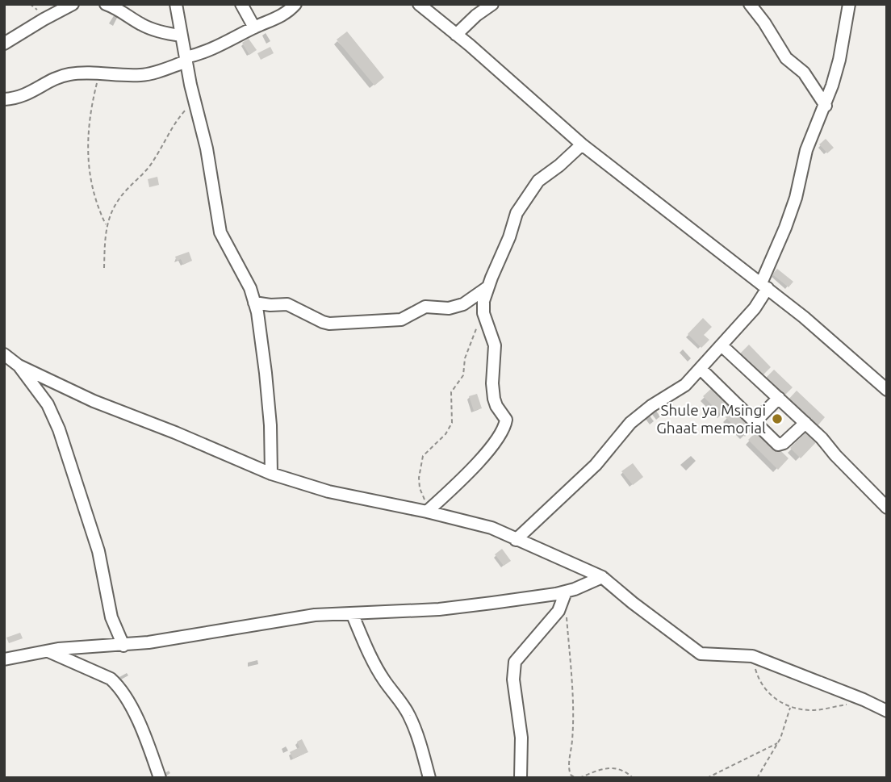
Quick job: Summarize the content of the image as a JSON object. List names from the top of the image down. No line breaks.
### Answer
{"places":["Shule ya Msingi Ghaat memorial"]}
